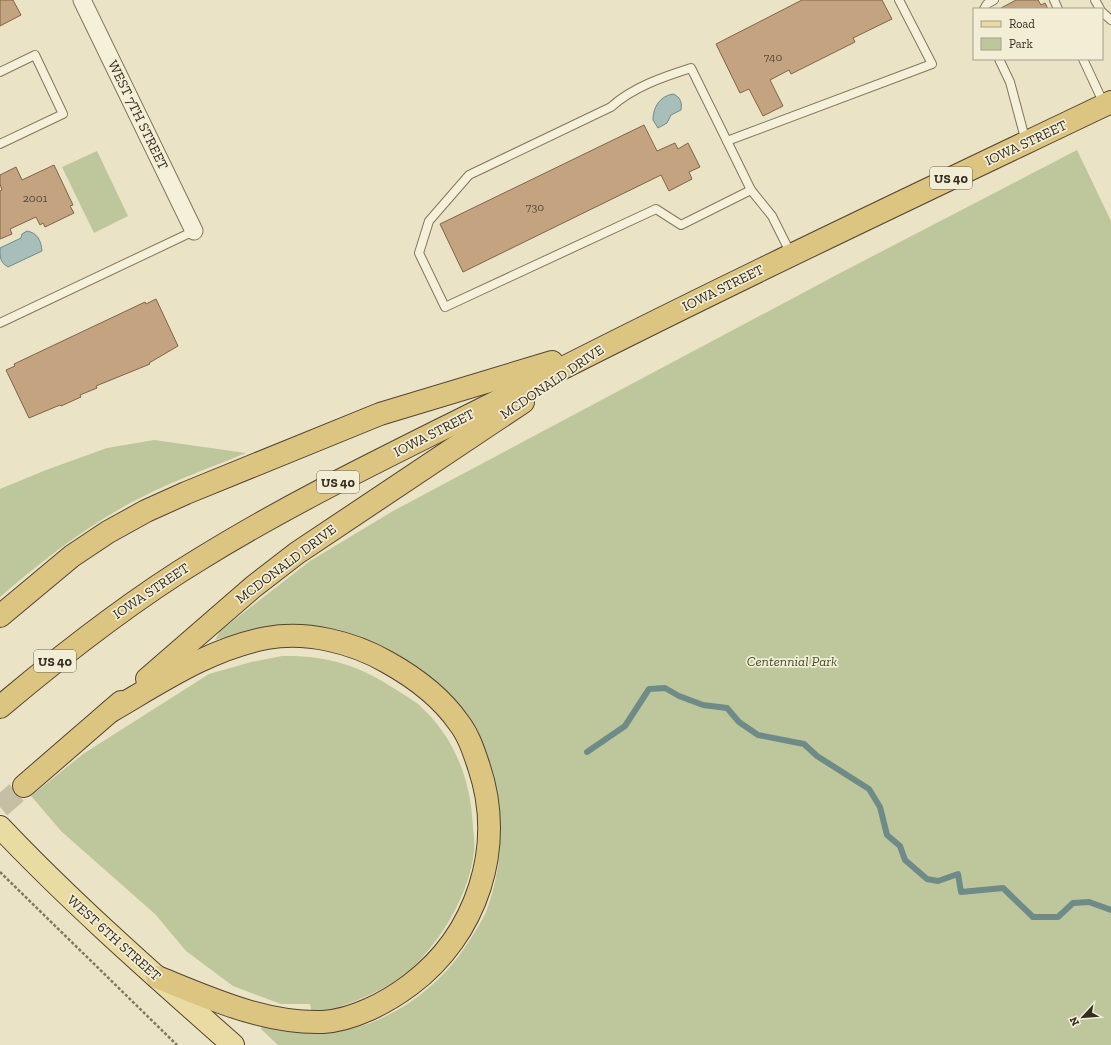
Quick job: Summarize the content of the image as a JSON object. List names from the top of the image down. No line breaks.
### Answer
{"streets":{"highway":["IOWA STREET","US 40","MCDONALD DRIVE"],"main road":["WEST 6TH STREET"],"street":["WEST 7TH STREET"]},"crossings":[["IOWA STREET","MCDONALD DRIVE"]],"parks":["Centennial Park"],"house_numbers":["740","2001","730"],"legend":["Road","Park"],"north":"bottom left"}
